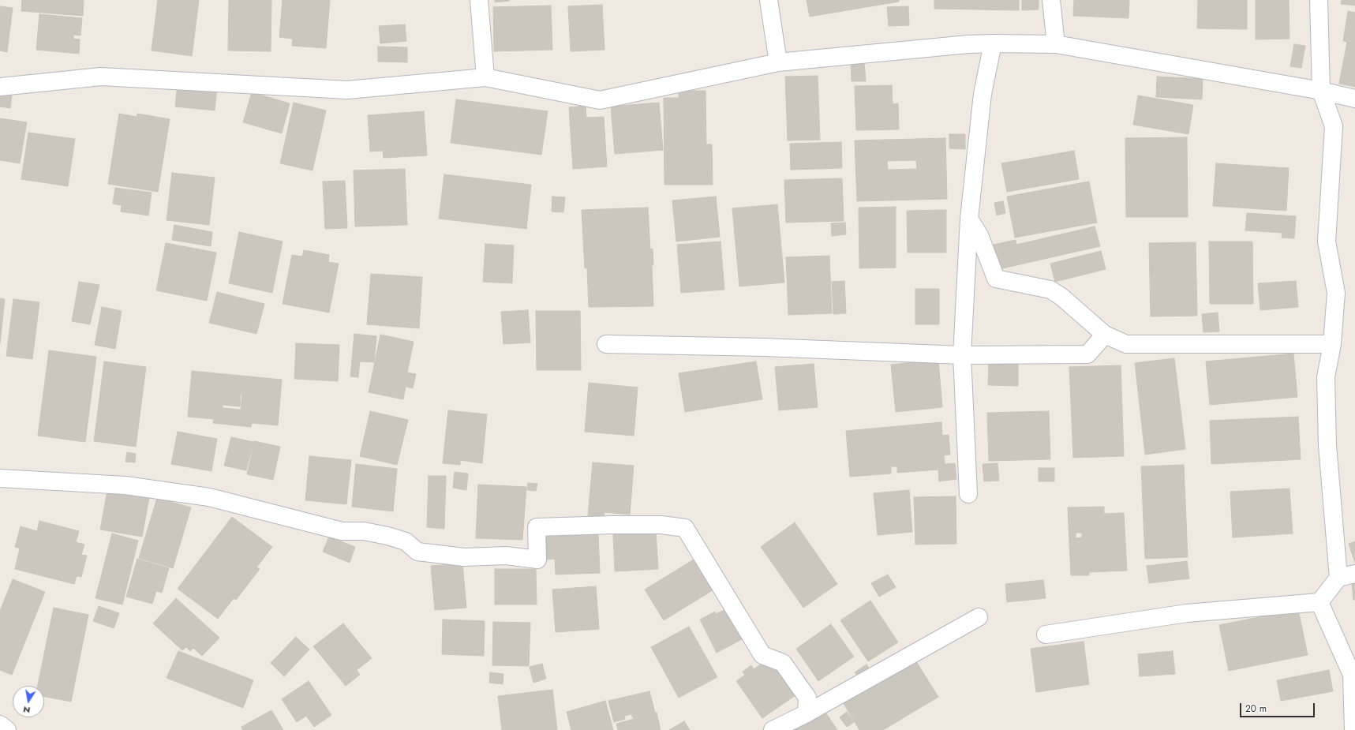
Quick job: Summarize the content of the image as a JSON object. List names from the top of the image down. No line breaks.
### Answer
{"scale_bar":"20 m","north":"bottom"}
